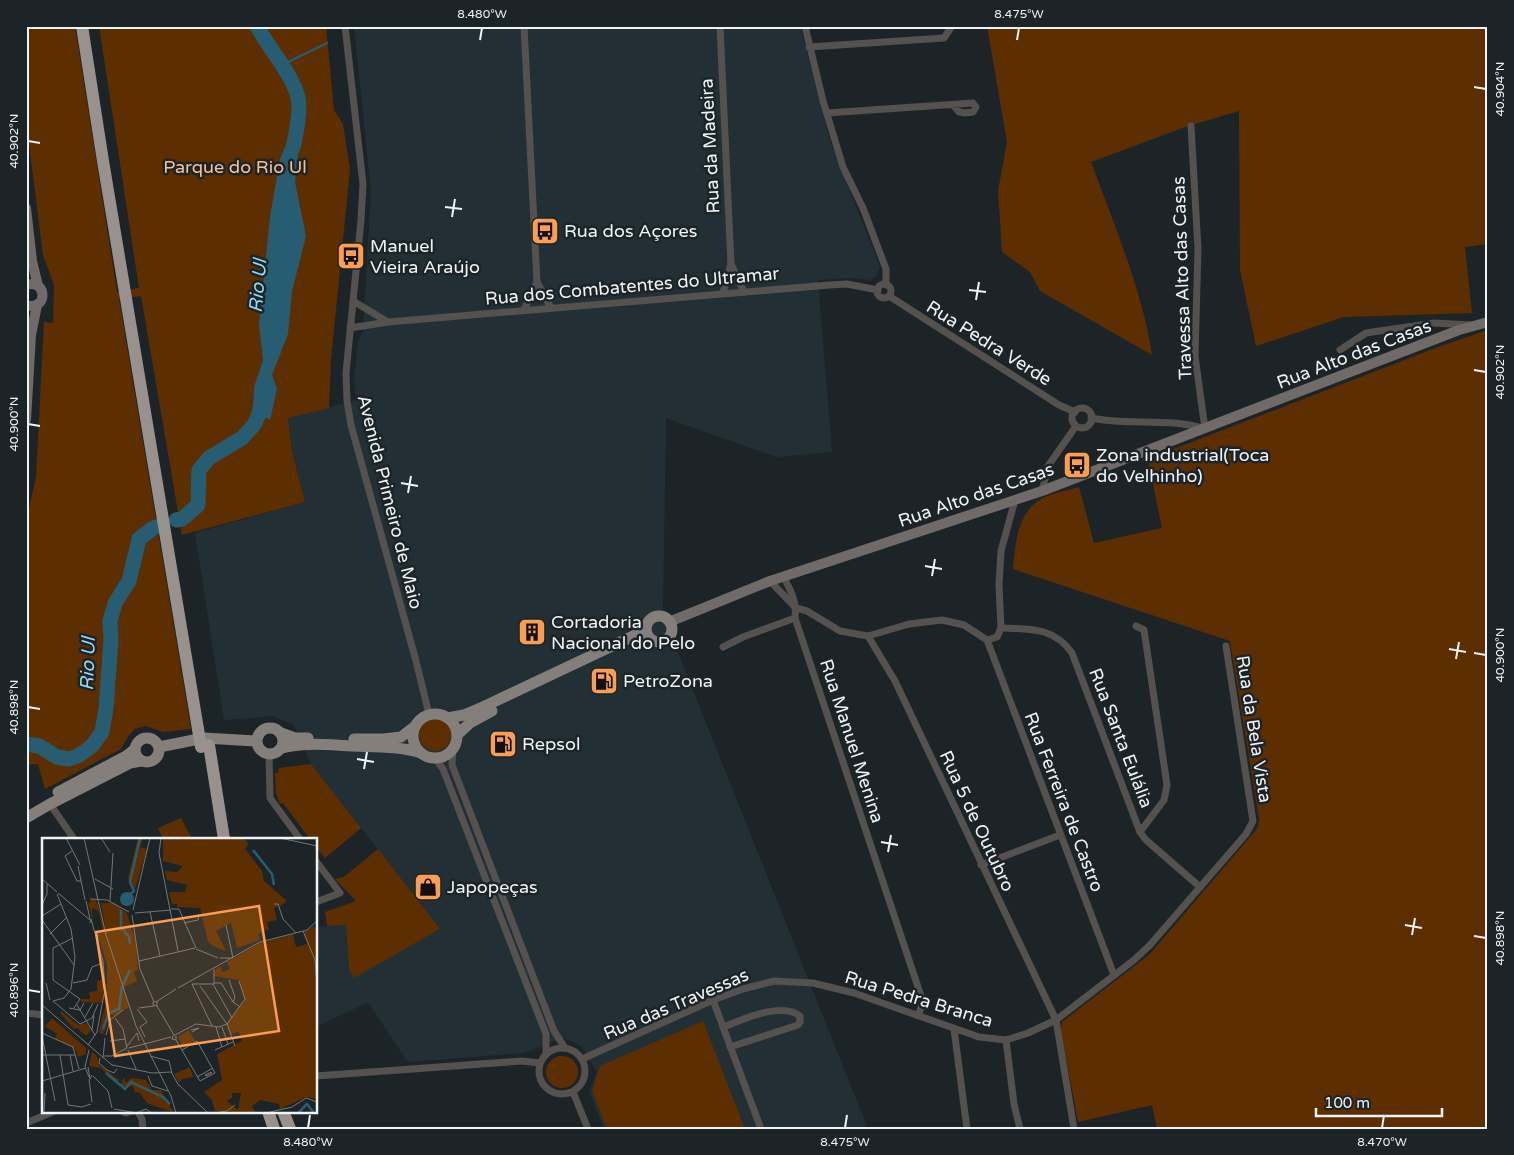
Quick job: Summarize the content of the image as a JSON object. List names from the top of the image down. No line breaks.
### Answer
{"streets":{"main road":["Rua Alto das Casas"],"street":["Rua da Madeira","Travessa Alto das Casas","Rua dos Combatentes do Ultramar","Rua Pedra Verde","Avenida Primeiro de Maio","Rua da Bela Vista","Rua Santa Eulália","Rua Manuel Menina","Rua Ferreira de Castro","Rua 5 de Outubro","Rua Pedra Branca","Rua das Travessas"]},"crossings":[["Rua da Madeira","Rua dos Combatentes do Ultramar"],["Travessa Alto das Casas","Rua Alto das Casas"],["Rua dos Combatentes do Ultramar","Rua Pedra Verde"],["Rua dos Combatentes do Ultramar","Avenida Primeiro de Maio"],["Rua da Bela Vista","Rua Santa Eulália"],["Rua da Bela Vista","Rua Pedra Branca"],["Rua Santa Eulália","Rua Pedra Branca"],["Rua Manuel Menina","Rua Pedra Branca"],["Rua Ferreira de Castro","Rua Pedra Branca"],["Rua 5 de Outubro","Rua Pedra Branca"],["Rua Pedra Branca","Rua das Travessas"]],"water":["Rio Ul"],"parks":["Parque do Rio Ul"],"places":{"bus stop":["Rua dos Açores","Manuel Vieira Araújo","Zona industrial(Toca do Velhinho)"],"building":["Cortadoria Nacional do Pelo"],"fuel station":["PetroZona","Repsol"],"shop":["Japopeças"]},"scale_bar":"100 m","coordinates":["8.480°W","8.475°W","40.904°N","40.902°N","40.900°N","40.898°N","40.896°N","8.470°W"]}
